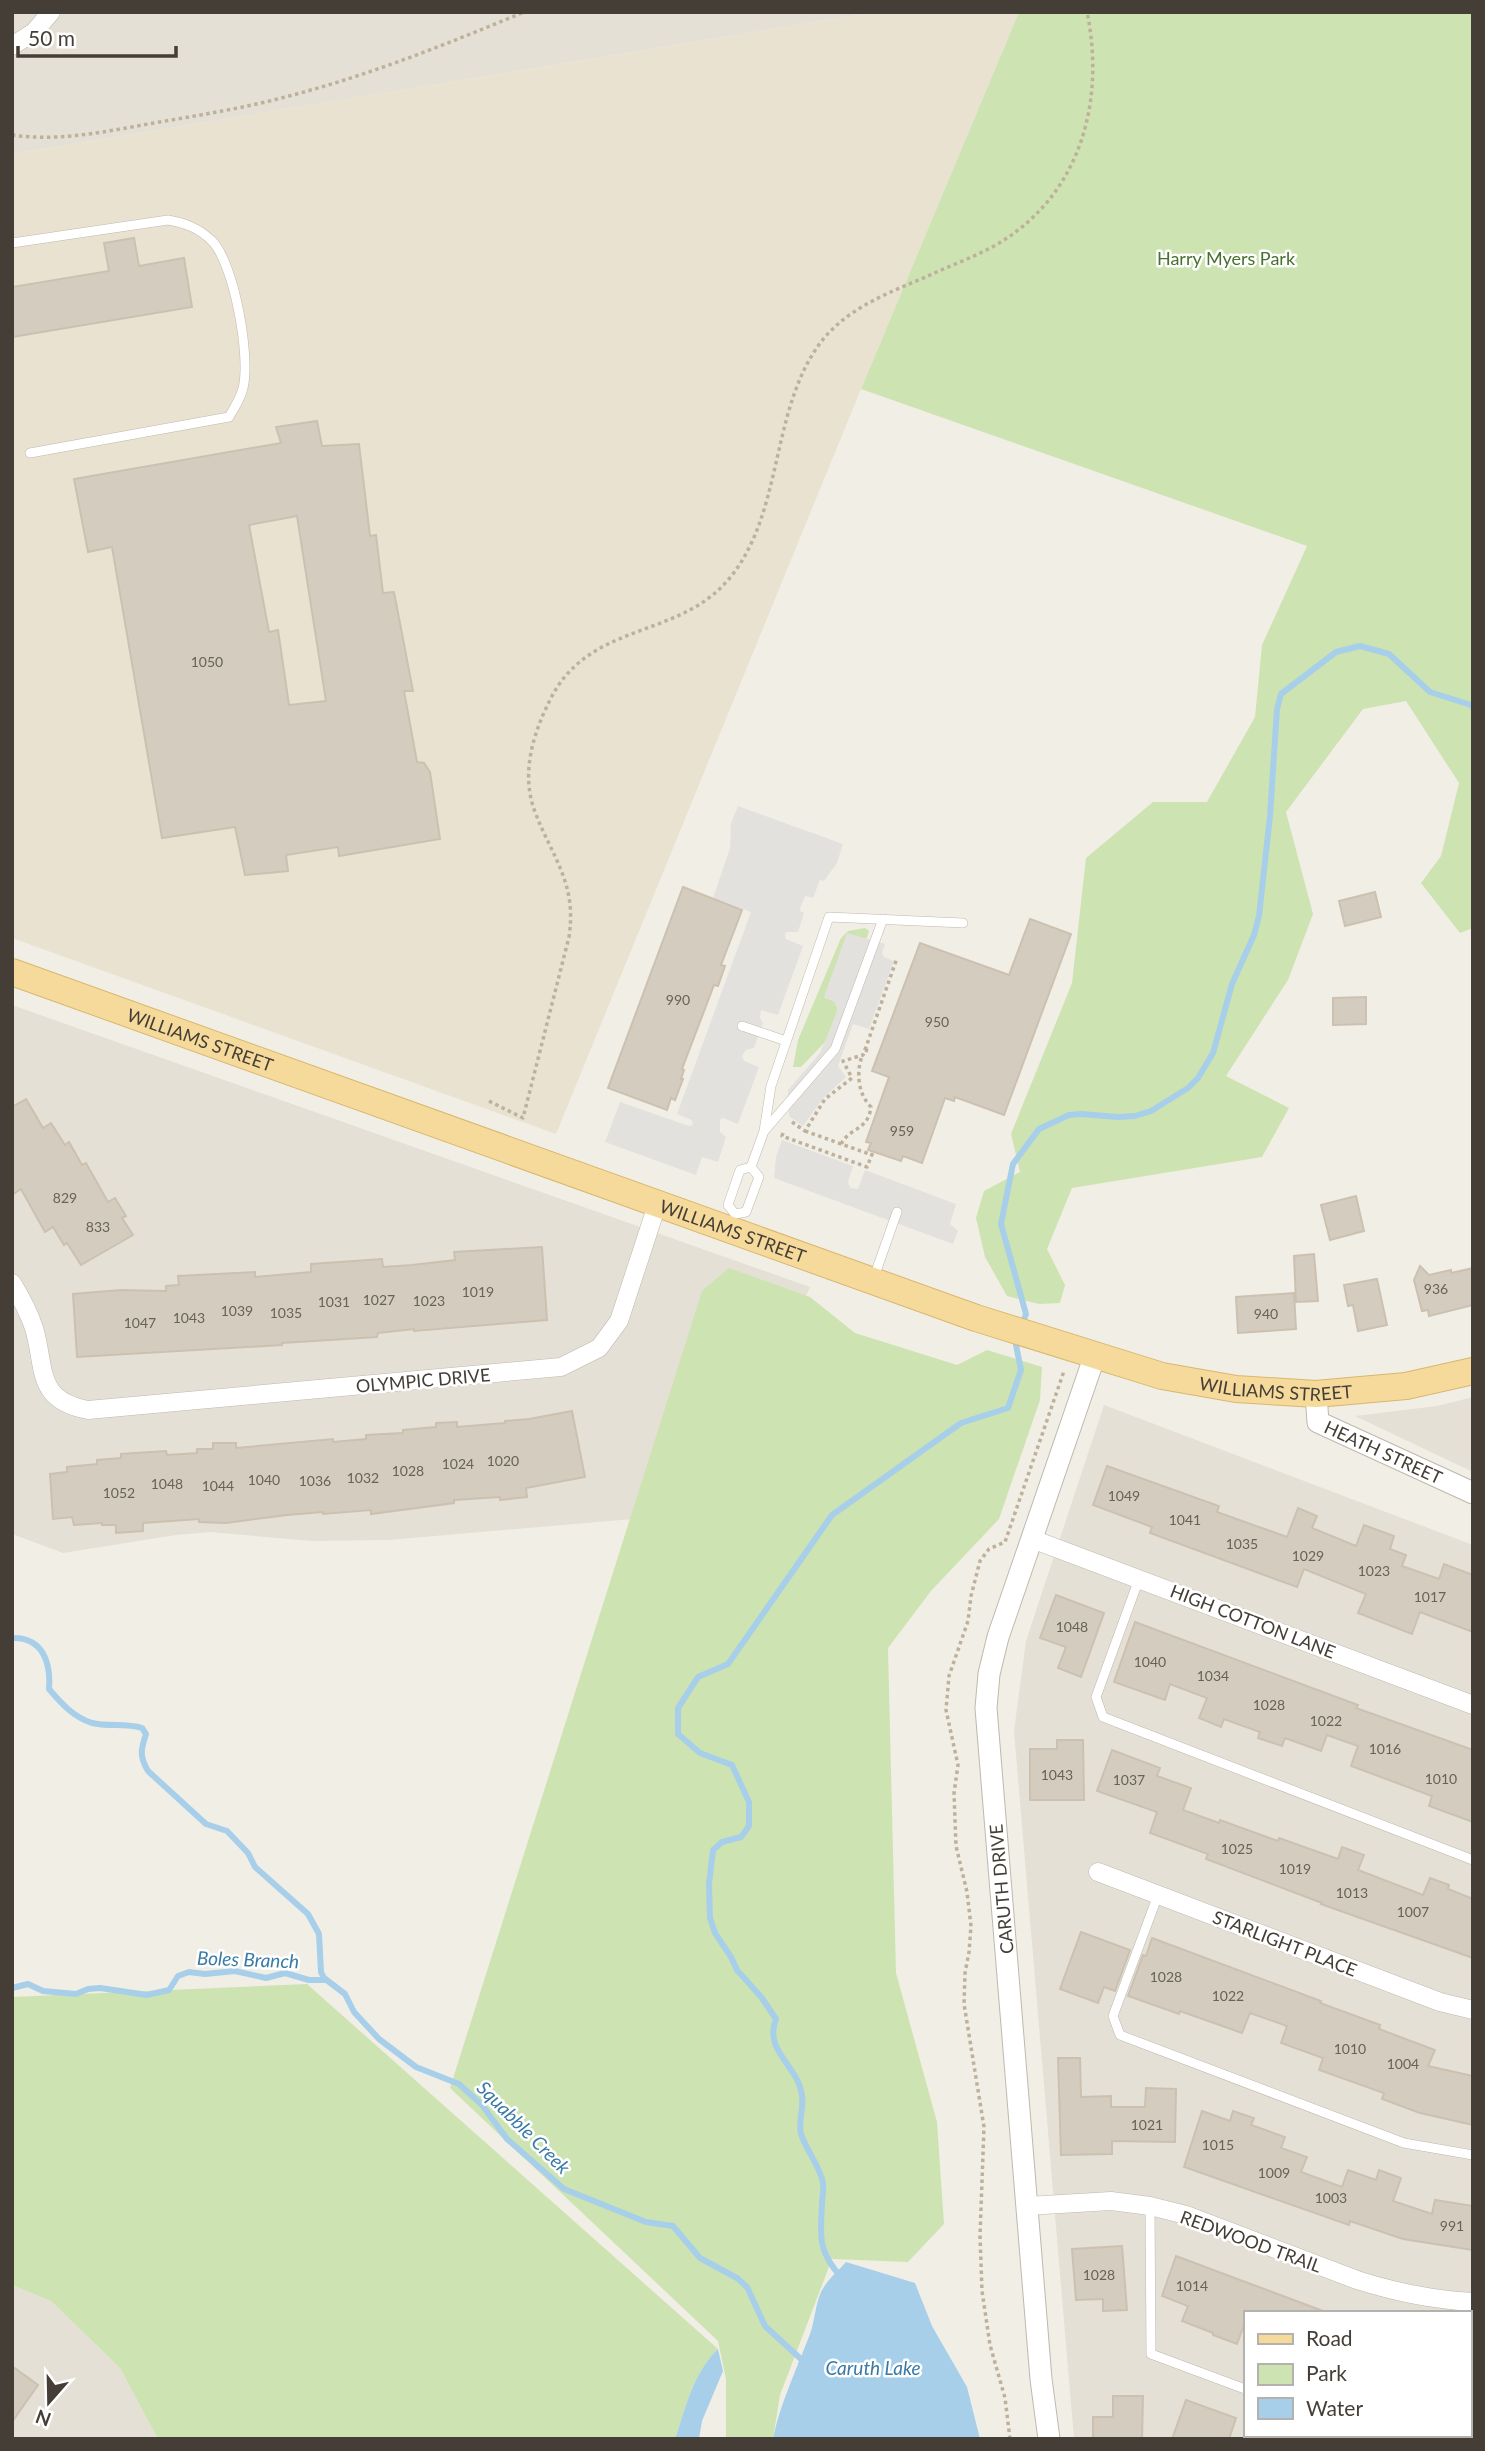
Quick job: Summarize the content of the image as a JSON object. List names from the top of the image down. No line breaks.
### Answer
{"streets":{"main road":["WILLIAMS STREET"],"street":["OLYMPIC DRIVE","HEATH STREET","HIGH COTTON LANE","CARUTH DRIVE","STARLIGHT PLACE","REDWOOD TRAIL"]},"crossings":[["WILLIAMS STREET","OLYMPIC DRIVE"],["WILLIAMS STREET","HEATH STREET"],["WILLIAMS STREET","CARUTH DRIVE"],["HIGH COTTON LANE","CARUTH DRIVE"],["CARUTH DRIVE","REDWOOD TRAIL"]],"water":["Boles Branch","Squabble Creek","Caruth Lake"],"parks":["Harry Myers Park"],"house_numbers":["1050","990","950","959","829","833","936","1019","1027","1023","1031","1039","1035","940","1043","1047","1020","1024","1028","1032","1040","1036","1048","1044","1052","1049","1041","1035","1029","1023","1017","1048","1040","1034","1028","1022","1016","1043","1010","1037","1025","1019","1013","1007","1028","1022","1010","1004","1021","1015","1009","1003","991","1028","1014"],"legend":["Road","Park","Water"],"scale_bar":"50 m","north":"bottom"}
